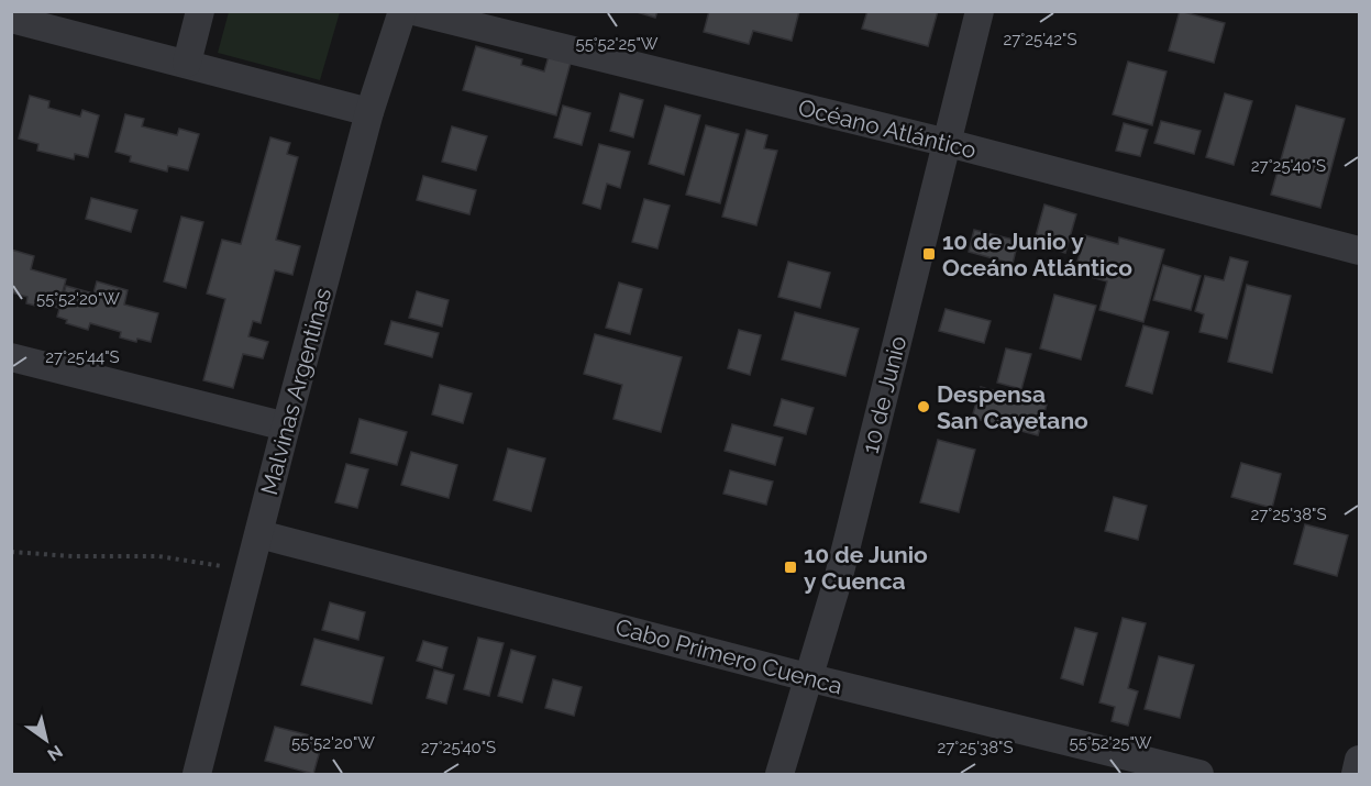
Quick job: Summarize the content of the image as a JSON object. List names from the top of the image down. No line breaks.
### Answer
{"streets":{"street":["Océano Atlántico","Malvinas Argentinas","10 de Junio","Cabo Primero Cuenca"]},"crossings":[["Océano Atlántico","10 de Junio"],["Malvinas Argentinas","Cabo Primero Cuenca"],["10 de Junio","Cabo Primero Cuenca"]],"places":{"transit":["10 de Junio y Oceáno Atlántico","10 de Junio y Cuenca"],"other":["Despensa San Cayetano"]},"north":"bottom right","coordinates":["27°25'42\"S","55°52'25\"W","27°25'40\"S","55°52'20\"W","27°25'44\"S","27°25'38\"S"]}
